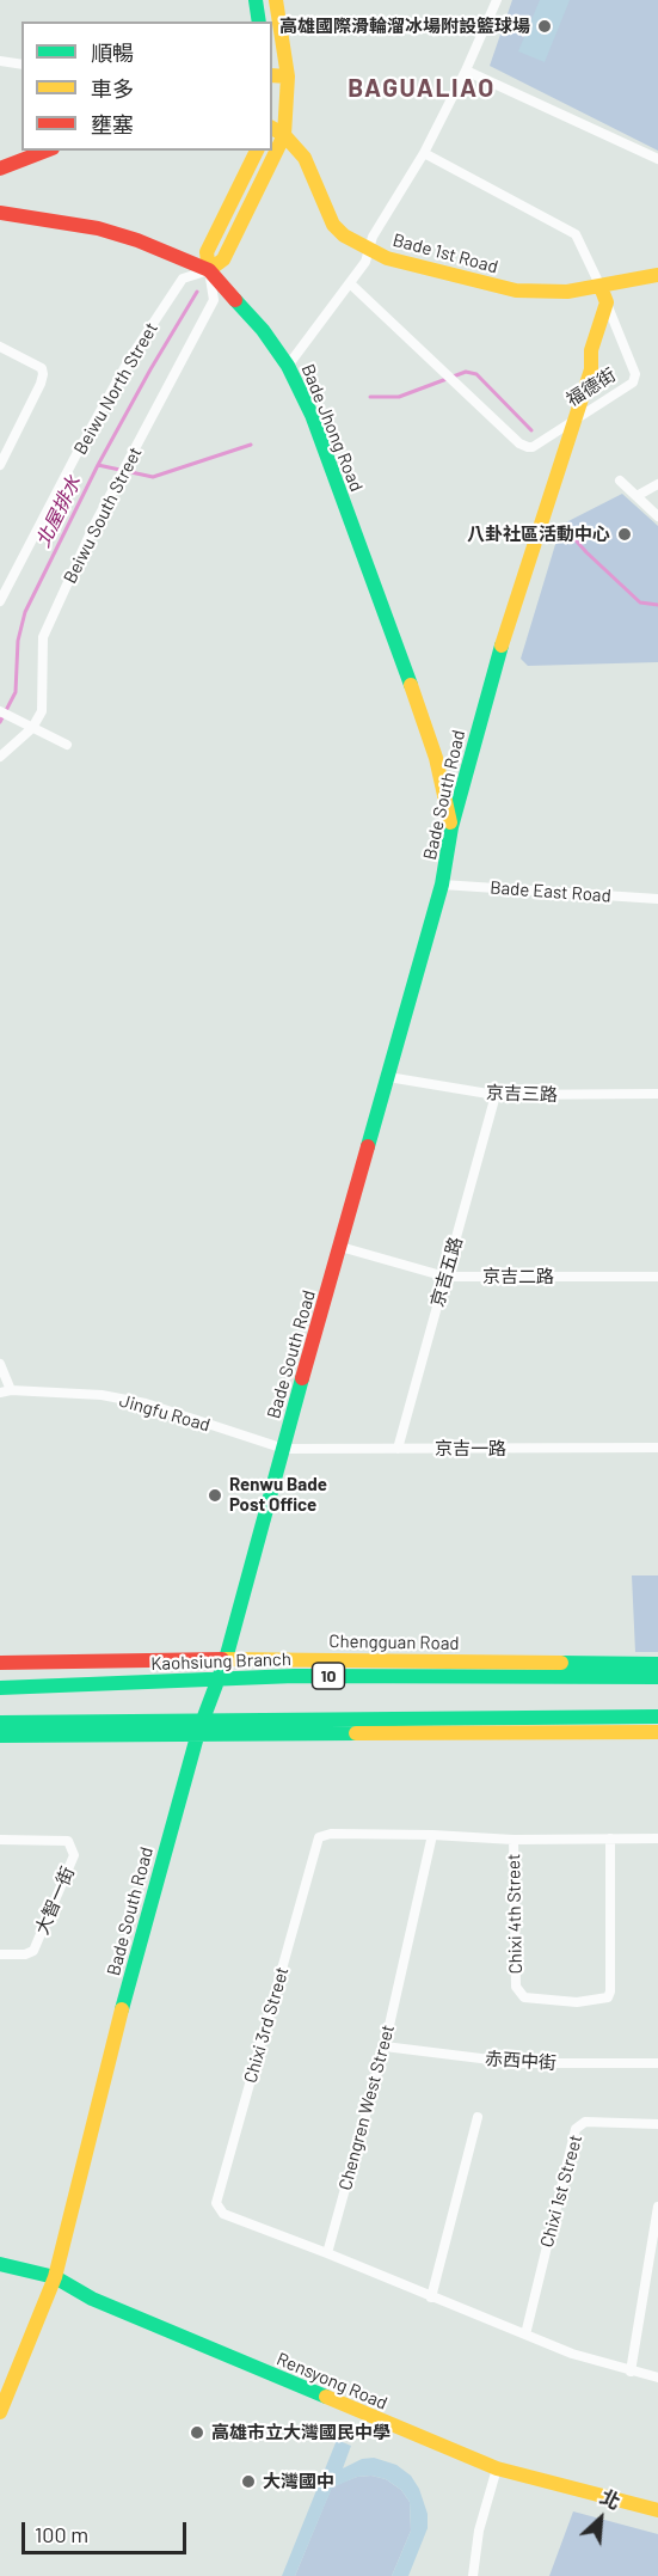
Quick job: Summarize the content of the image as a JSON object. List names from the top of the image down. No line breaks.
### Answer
{"streets":{"main road":["Bade 1st Road","福德街","Bade Jhong Road","Bade South Road","Chengguan Road","Kaohsiung Branch","10","Rensyong Road"],"street":["Beiwu North Street","Beiwu South Street","Bade East Road","京吉三路","京吉五路","京吉二路","Jingfu Road","京吉一路","大智一街","Chixi 4th Street","Chixi 3rd Street","赤西中街","Chengren West Street","Chixi 1st Street"]},"crossings":[["Bade 1st Road","福德街"],["福德街","Bade South Road"],["Beiwu North Street","Bade Jhong Road"],["Beiwu North Street","Beiwu South Street"],["Bade Jhong Road","Beiwu South Street"],["Bade Jhong Road","Bade South Road"],["Bade South Road","Bade East Road"],["Bade South Road","京吉三路"],["Bade South Road","京吉二路"],["Bade South Road","Jingfu Road"],["Bade South Road","京吉一路"],["Bade South Road","Chengguan Road"],["Bade South Road","Rensyong Road"],["京吉三路","京吉五路"],["京吉五路","京吉二路"],["京吉五路","京吉一路"],["Jingfu Road","京吉一路"],["Chixi 3rd Street","Chengren West Street"],["赤西中街","Chengren West Street"]],"districts":["BAGUALIAO"],"water":["北屋排水"],"places":["高雄國際滑輪溜冰場附設籃球場","八卦社區活動中心","Renwu Bade Post Office","高雄市立大灣國民中學","大灣國中"],"legend":["順暢","車多","壅塞"],"scale_bar":"100 m","north":"top right"}
